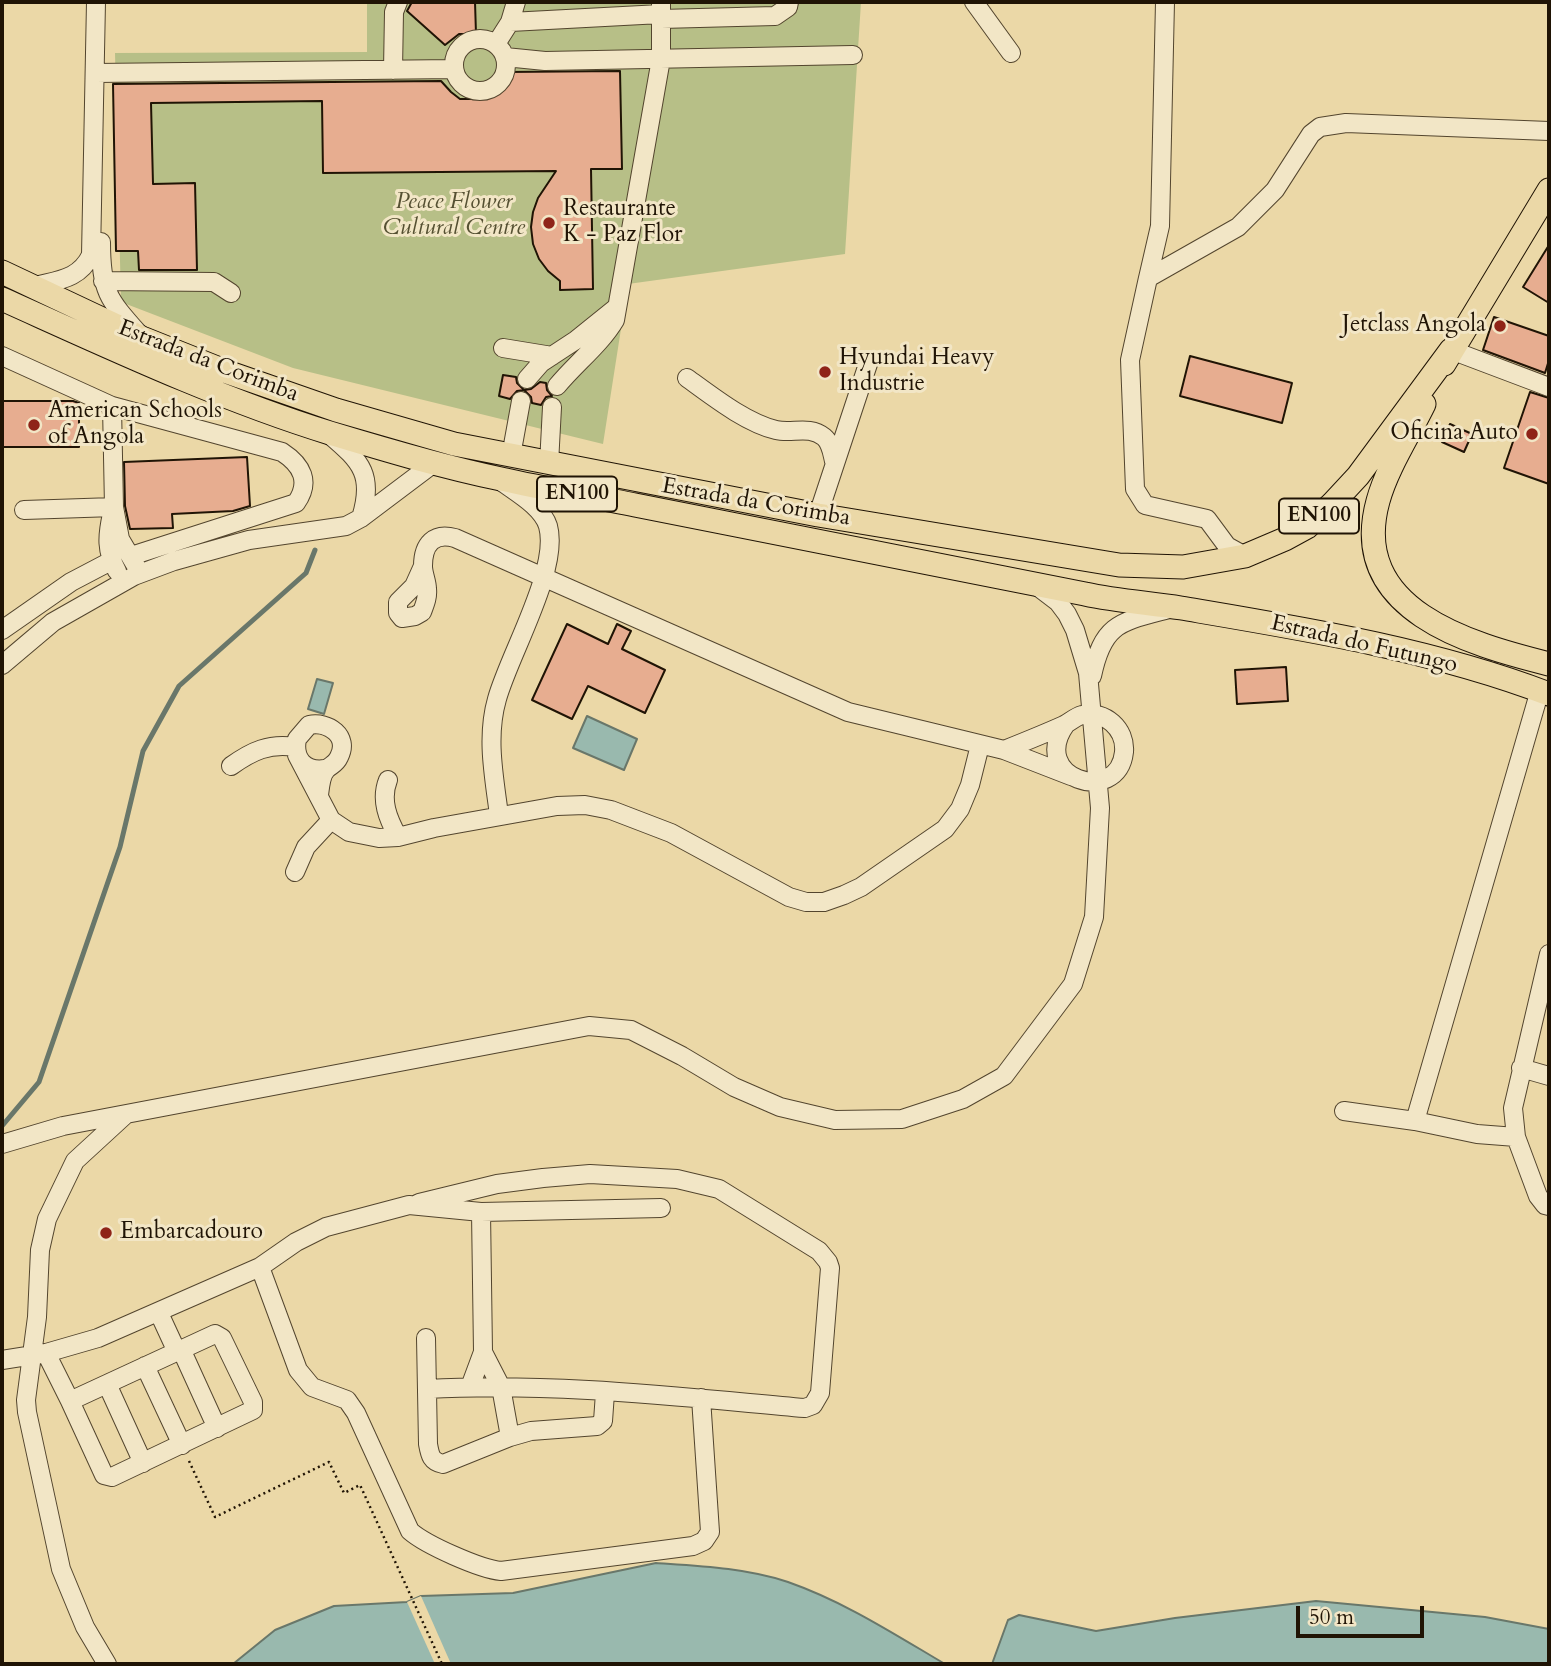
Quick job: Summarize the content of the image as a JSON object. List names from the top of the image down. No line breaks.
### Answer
{"streets":{"main road":["Estrada da Corimba","EN100","Estrada do Futungo"]},"crossings":[["Estrada da Corimba","Estrada do Futungo"]],"parks":["Peace Flower Cultural Centre"],"places":["Restaurante K - Paz Flor","Jetclass Angola","Hyundai Heavy Industrie","American Schools of Angola","Oficina Auto","Embarcadouro"],"scale_bar":"50 m"}
